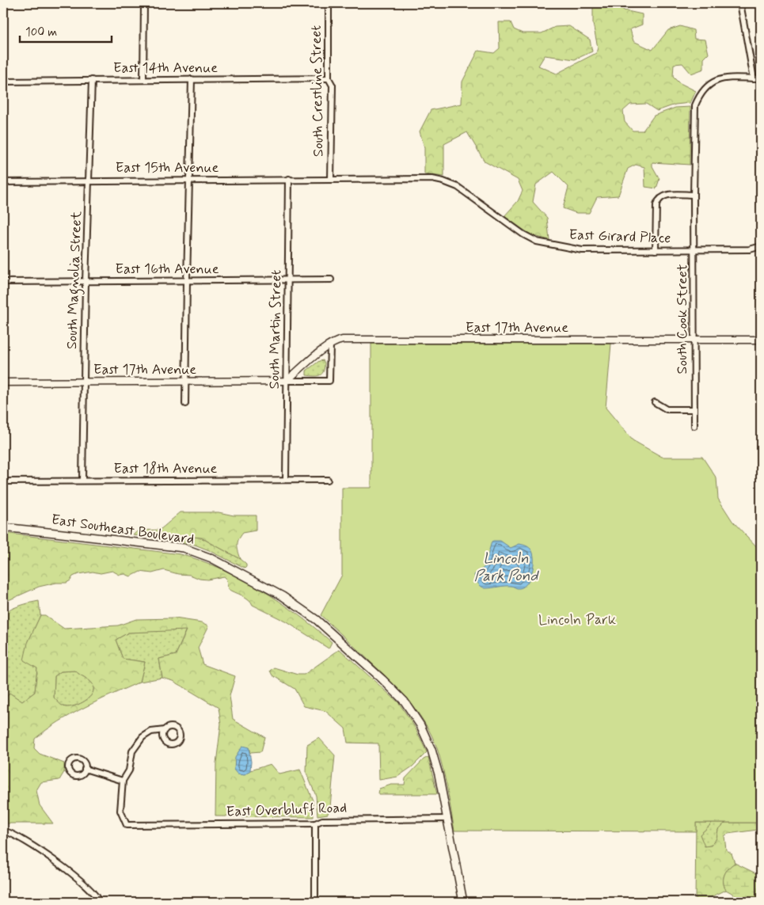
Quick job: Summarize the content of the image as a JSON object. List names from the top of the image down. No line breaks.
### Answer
{"streets":{"main road":["East Southeast Boulevard"],"street":["East 14th Avenue","South Crestline Street","East 15th Avenue","East Girard Place","East 16th Avenue","South Magnolia Street","South Cook Street","East 17th Avenue","South Martin Street","East 18th Avenue","East Overbluff Road"]},"crossings":[["East 14th Avenue","South Crestline Street"],["East 14th Avenue","South Magnolia Street"],["South Crestline Street","East 15th Avenue"],["South Crestline Street","East Girard Place"],["East 15th Avenue","East Girard Place"],["East 15th Avenue","South Magnolia Street"],["East 15th Avenue","South Martin Street"],["East Girard Place","South Cook Street"],["East 16th Avenue","South Magnolia Street"],["East 16th Avenue","South Martin Street"],["South Magnolia Street","East 17th Avenue"],["South Magnolia Street","East 18th Avenue"],["South Cook Street","East 17th Avenue"],["East 17th Avenue","South Martin Street"],["South Martin Street","East 18th Avenue"],["East Southeast Boulevard","East Overbluff Road"]],"water":["Lincoln Park Pond"],"parks":["Lincoln Park"],"scale_bar":"100 m"}
